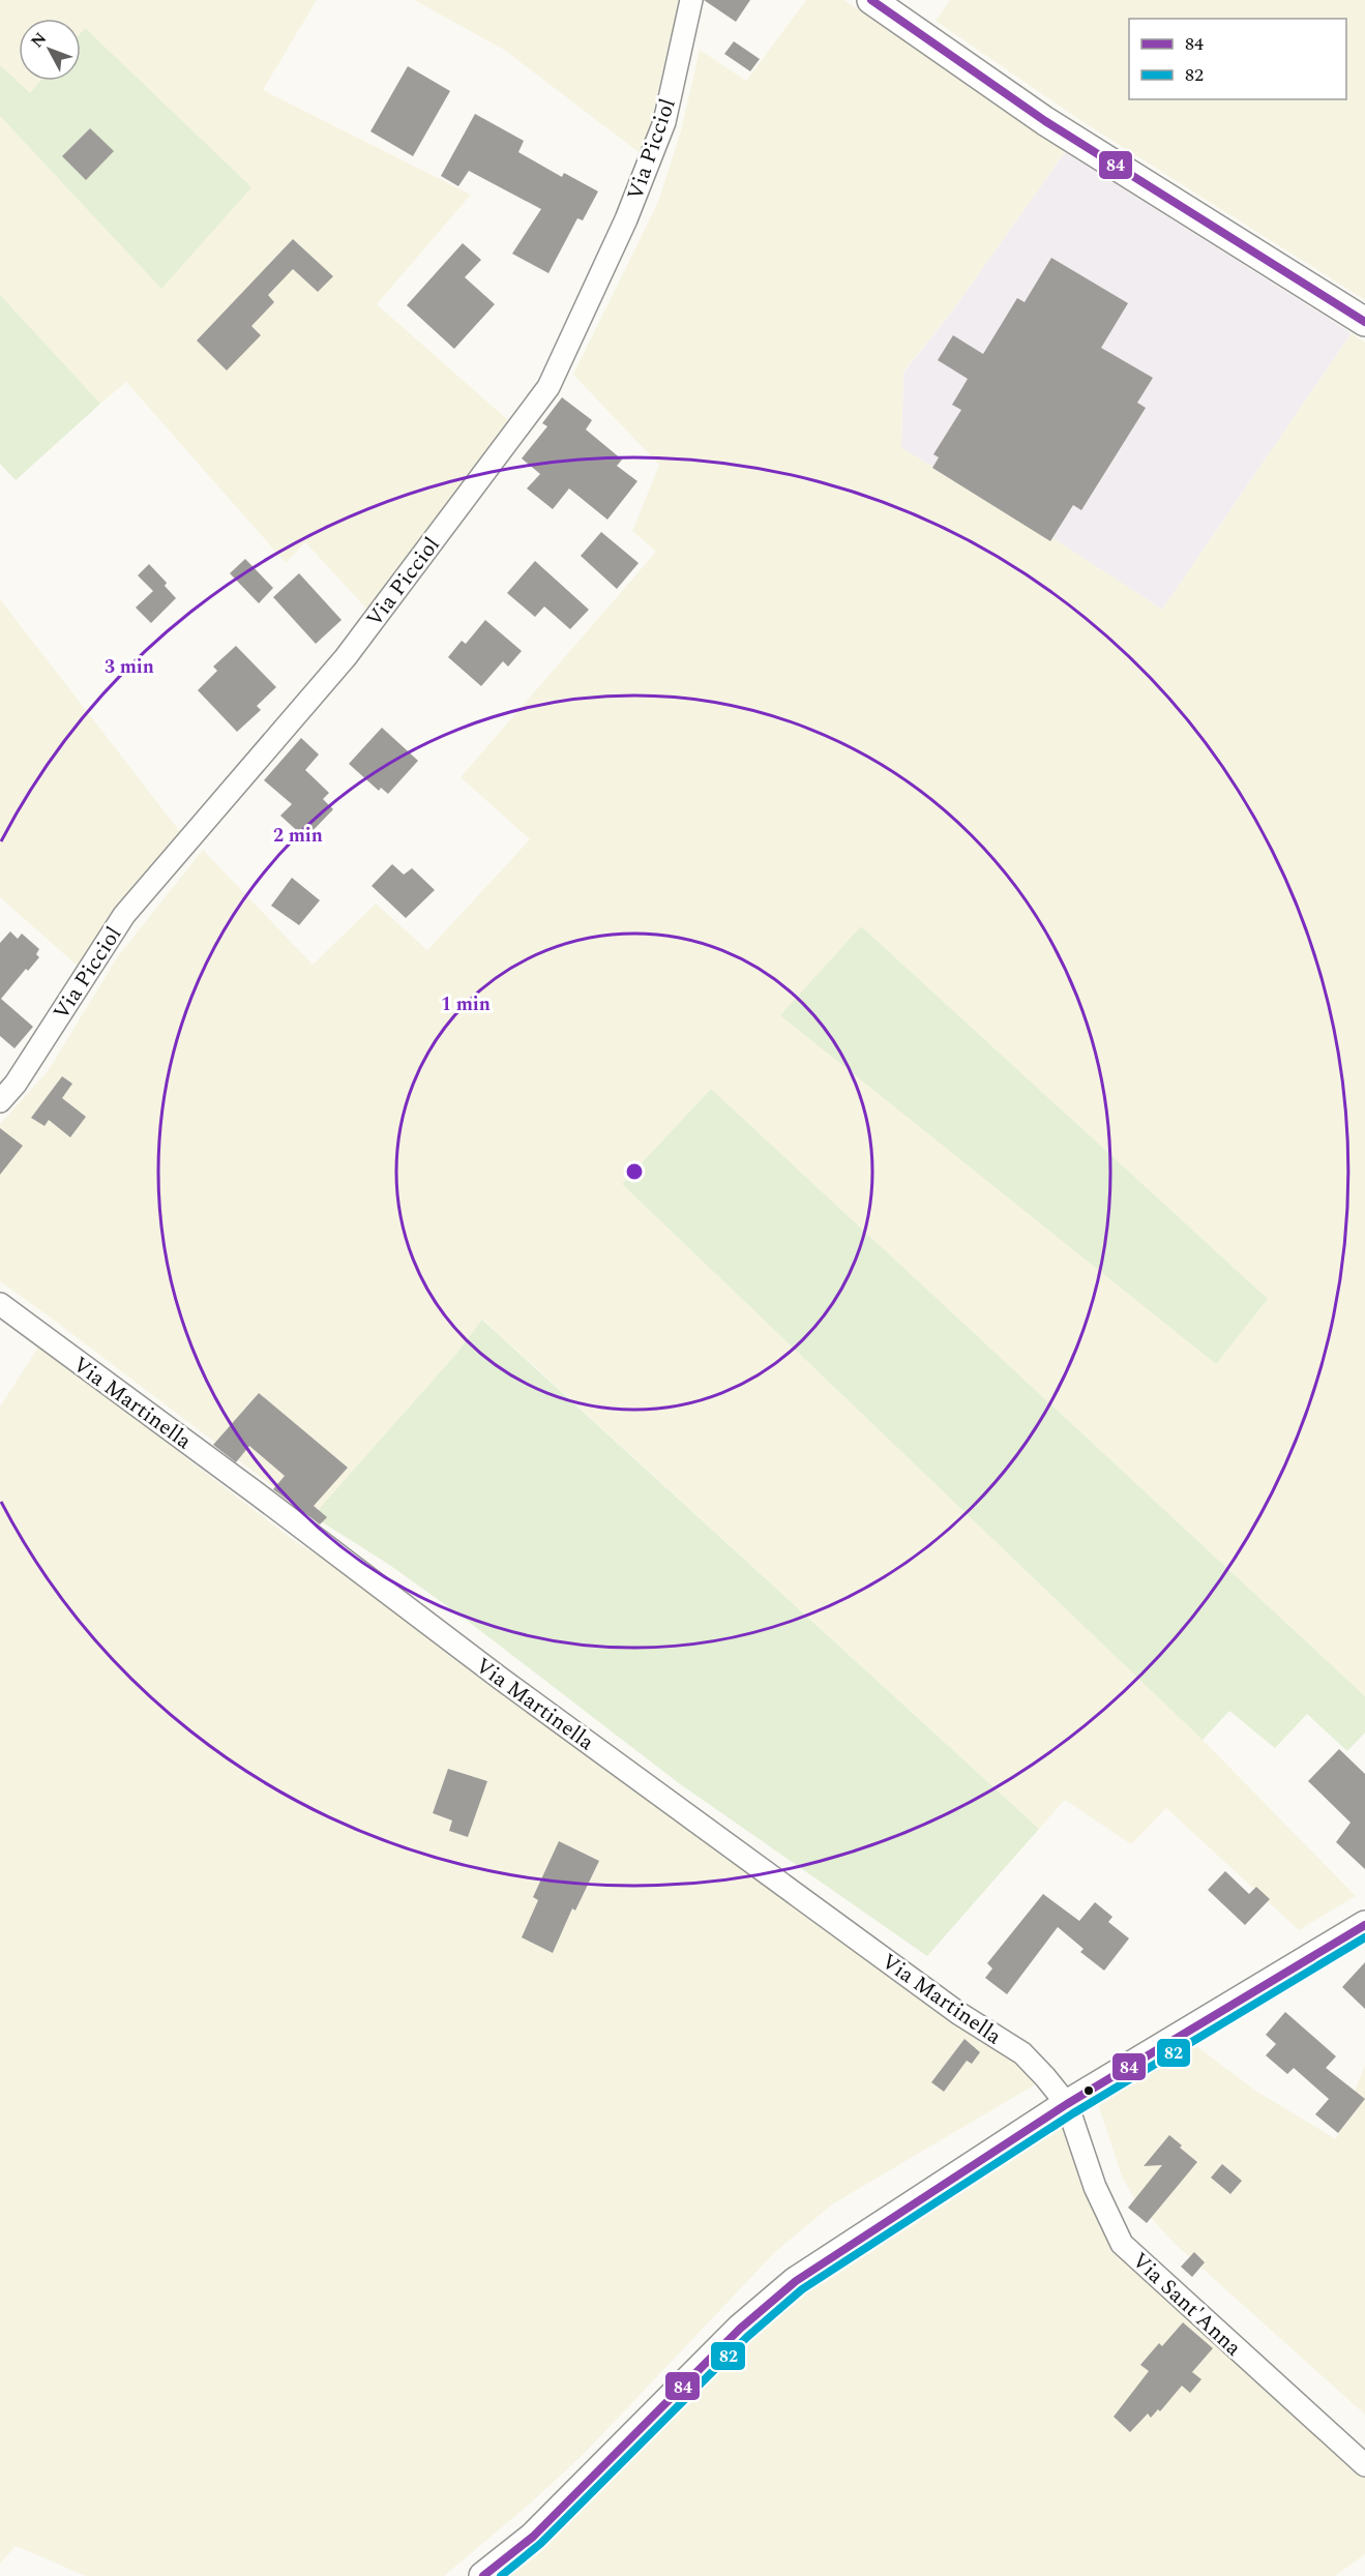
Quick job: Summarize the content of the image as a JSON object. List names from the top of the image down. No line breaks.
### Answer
{"streets":{"street":["Via Picciol","Via Martinella","Via Sant'Anna"]},"crossings":[["Via Martinella","Via Sant'Anna"]],"lines":["transit line 84","transit line 82"],"legend":["84","82"],"north":"top left","rings":["3 min","2 min","1 min"]}
